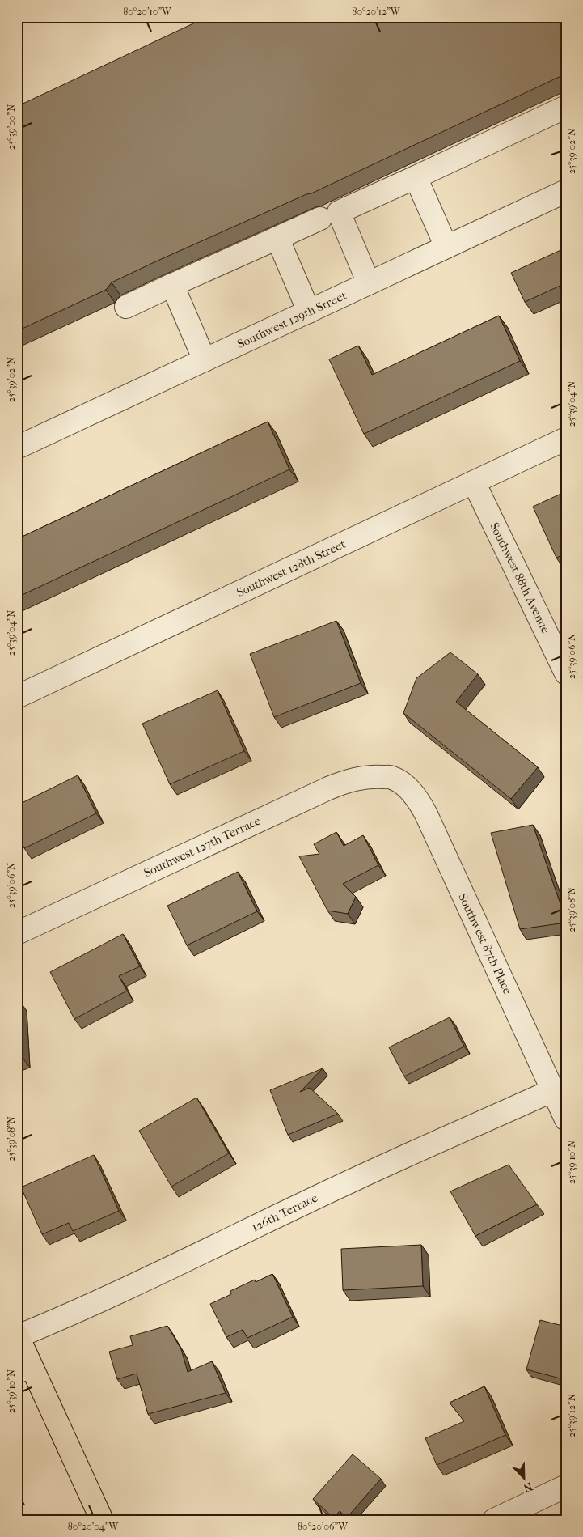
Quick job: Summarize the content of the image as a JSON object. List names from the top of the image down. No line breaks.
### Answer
{"streets":{"street":["Southwest 129th Street","Southwest 128th Street","Southwest 88th Avenue","Southwest 127th Terrace","Southwest 87th Place","126th Terrace"]},"crossings":[["Southwest 128th Street","Southwest 88th Avenue"],["Southwest 127th Terrace","Southwest 87th Place"],["Southwest 87th Place","126th Terrace"]],"north":"bottom right","coordinates":["80°20'10\"W","80°20'12\"W","25°39'00\"N","25°39'02\"N","25°39'04\"N","25°39'06\"N","25°39'08\"N","25°39'10\"N","25°39'12\"N","80°20'04\"W","80°20'06\"W"]}
